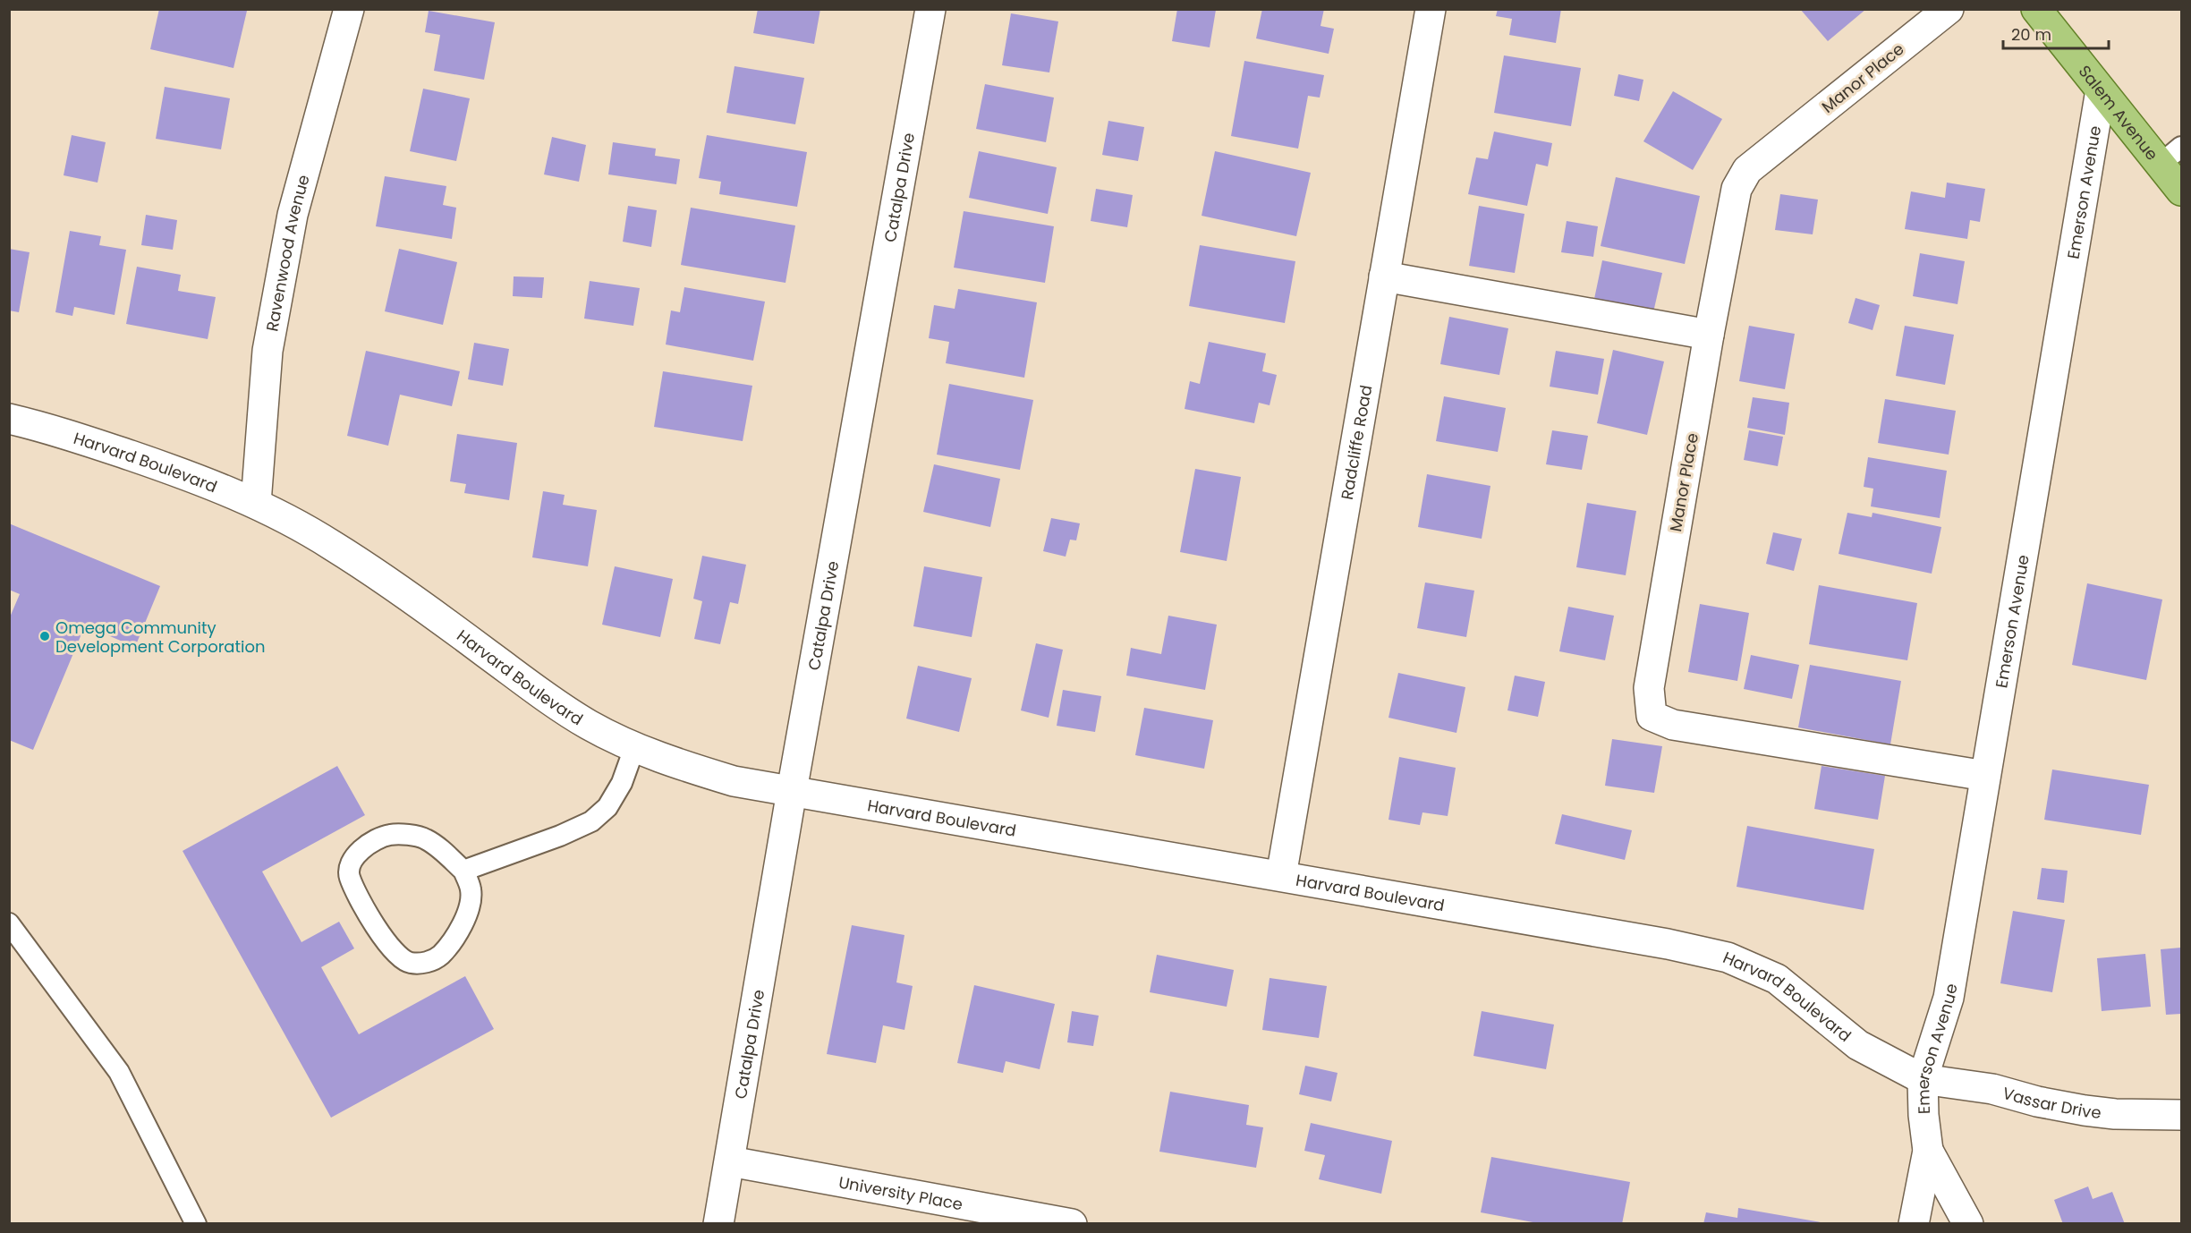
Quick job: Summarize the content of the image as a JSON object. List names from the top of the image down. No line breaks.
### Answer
{"streets":{"main road":["Salem Avenue"],"street":["Manor Place","Catalpa Drive","Emerson Avenue","Ravenwood Avenue","Radcliffe Road","Harvard Boulevard","Vassar Drive","University Place"]},"crossings":[["Manor Place","Emerson Avenue"],["Salem Avenue","Emerson Avenue"],["Catalpa Drive","Harvard Boulevard"],["Catalpa Drive","University Place"],["Emerson Avenue","Harvard Boulevard"],["Emerson Avenue","Vassar Drive"],["Ravenwood Avenue","Harvard Boulevard"],["Radcliffe Road","Harvard Boulevard"],["Harvard Boulevard","Vassar Drive"]],"places":["Omega Community Development Corporation"],"scale_bar":"20 m"}
